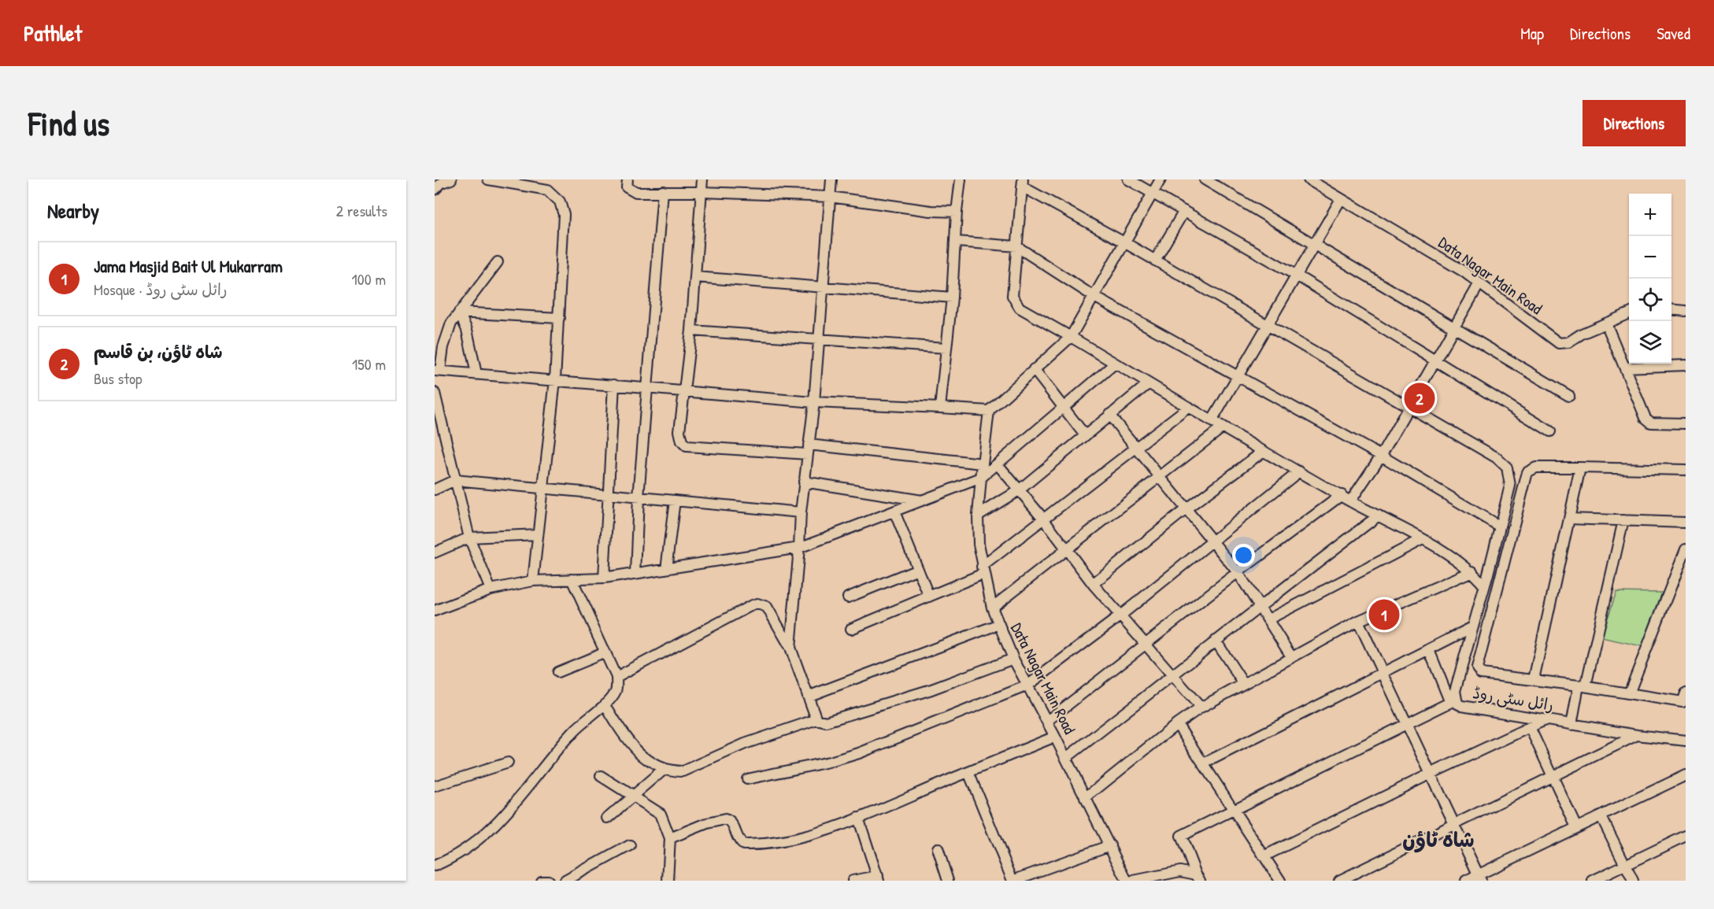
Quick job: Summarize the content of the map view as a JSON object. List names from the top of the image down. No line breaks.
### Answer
{"streets":{"street":["Data Nagar Main Road","رائل سٹی روڈ"]},"districts":["شاہ ٹاؤن"],"page":{"header":"Pathlet","nav":["Map","Directions","Saved"],"buttons":"Directions","title":"Find us","heading":["Nearby","2 results"],"map_buttons":["+","−"],"list":[{"mark":"1","name":"Jama Masjid Bait Ul Mukarram","note":"Mosque · رائل سٹی روڈ","value":"100 m"},{"mark":"2","name":"شاہ ٹاؤن، بن قاسم","note":"Bus stop","value":"150 m"}],"pins":["2","1"]}}
